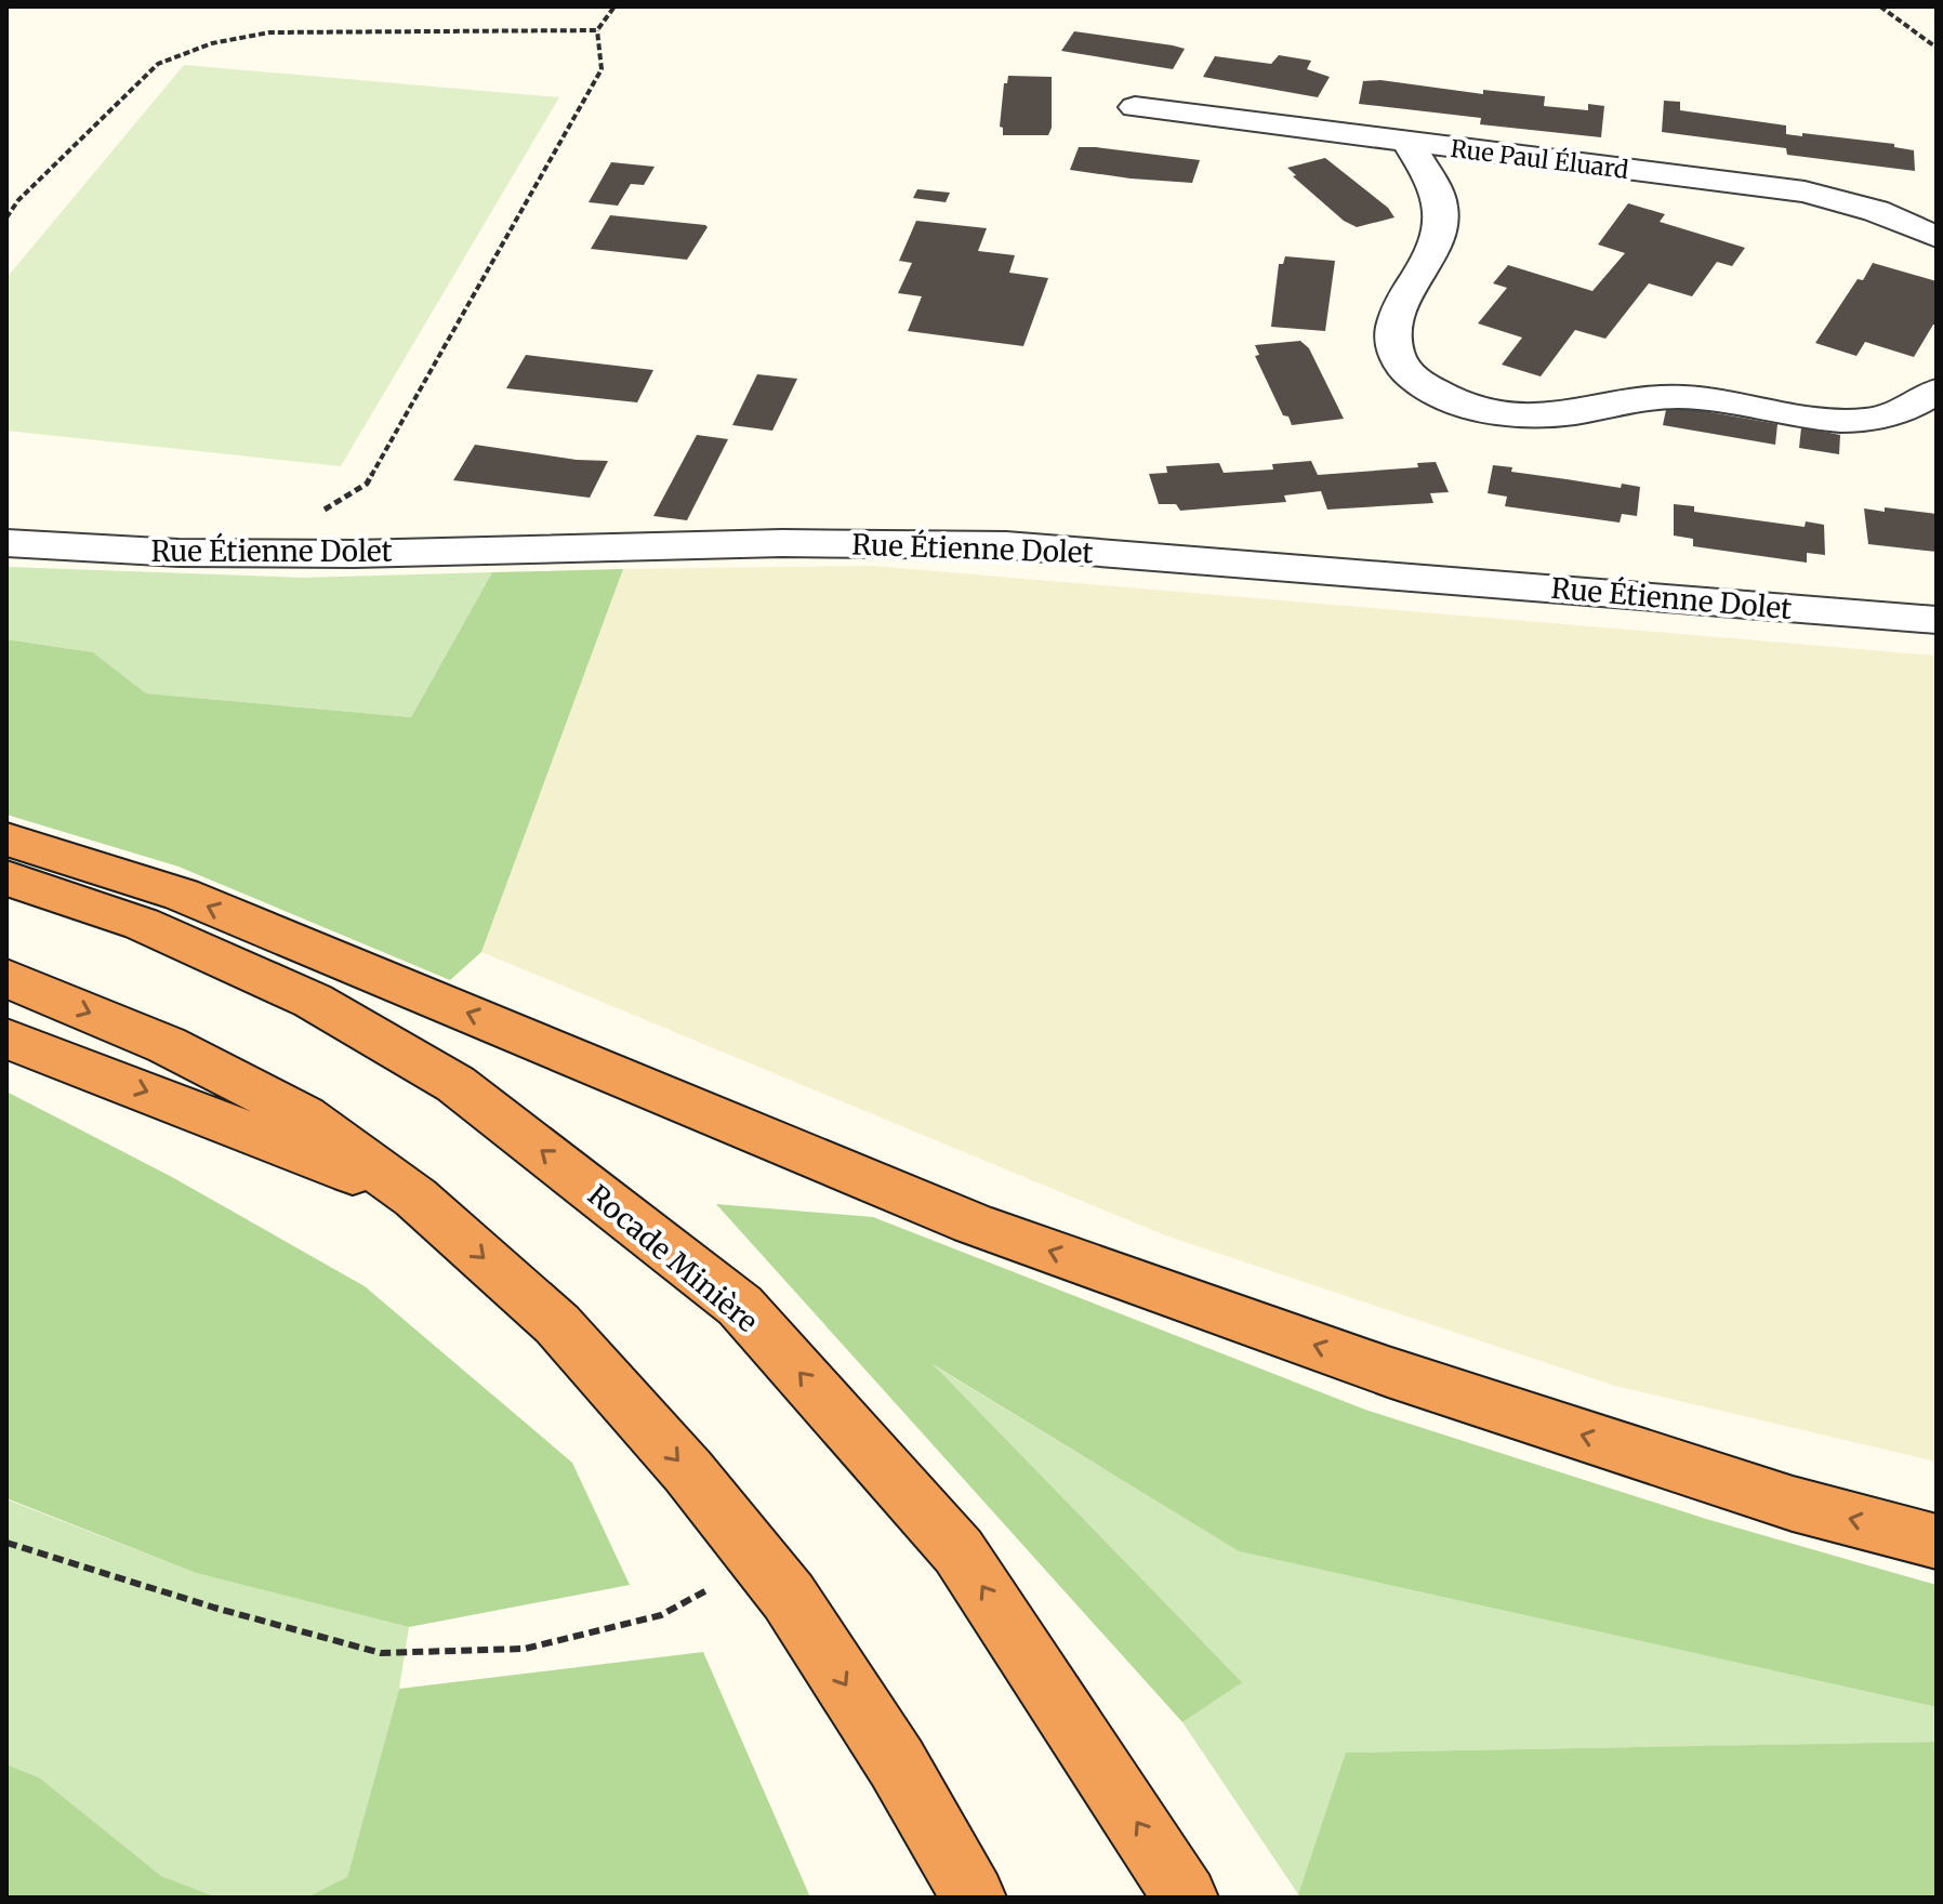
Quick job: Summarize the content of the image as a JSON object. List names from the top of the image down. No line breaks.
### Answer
{"streets":{"highway":["Rocade Minière"],"street":["Rue Paul Éluard","Rue Étienne Dolet"]}}
